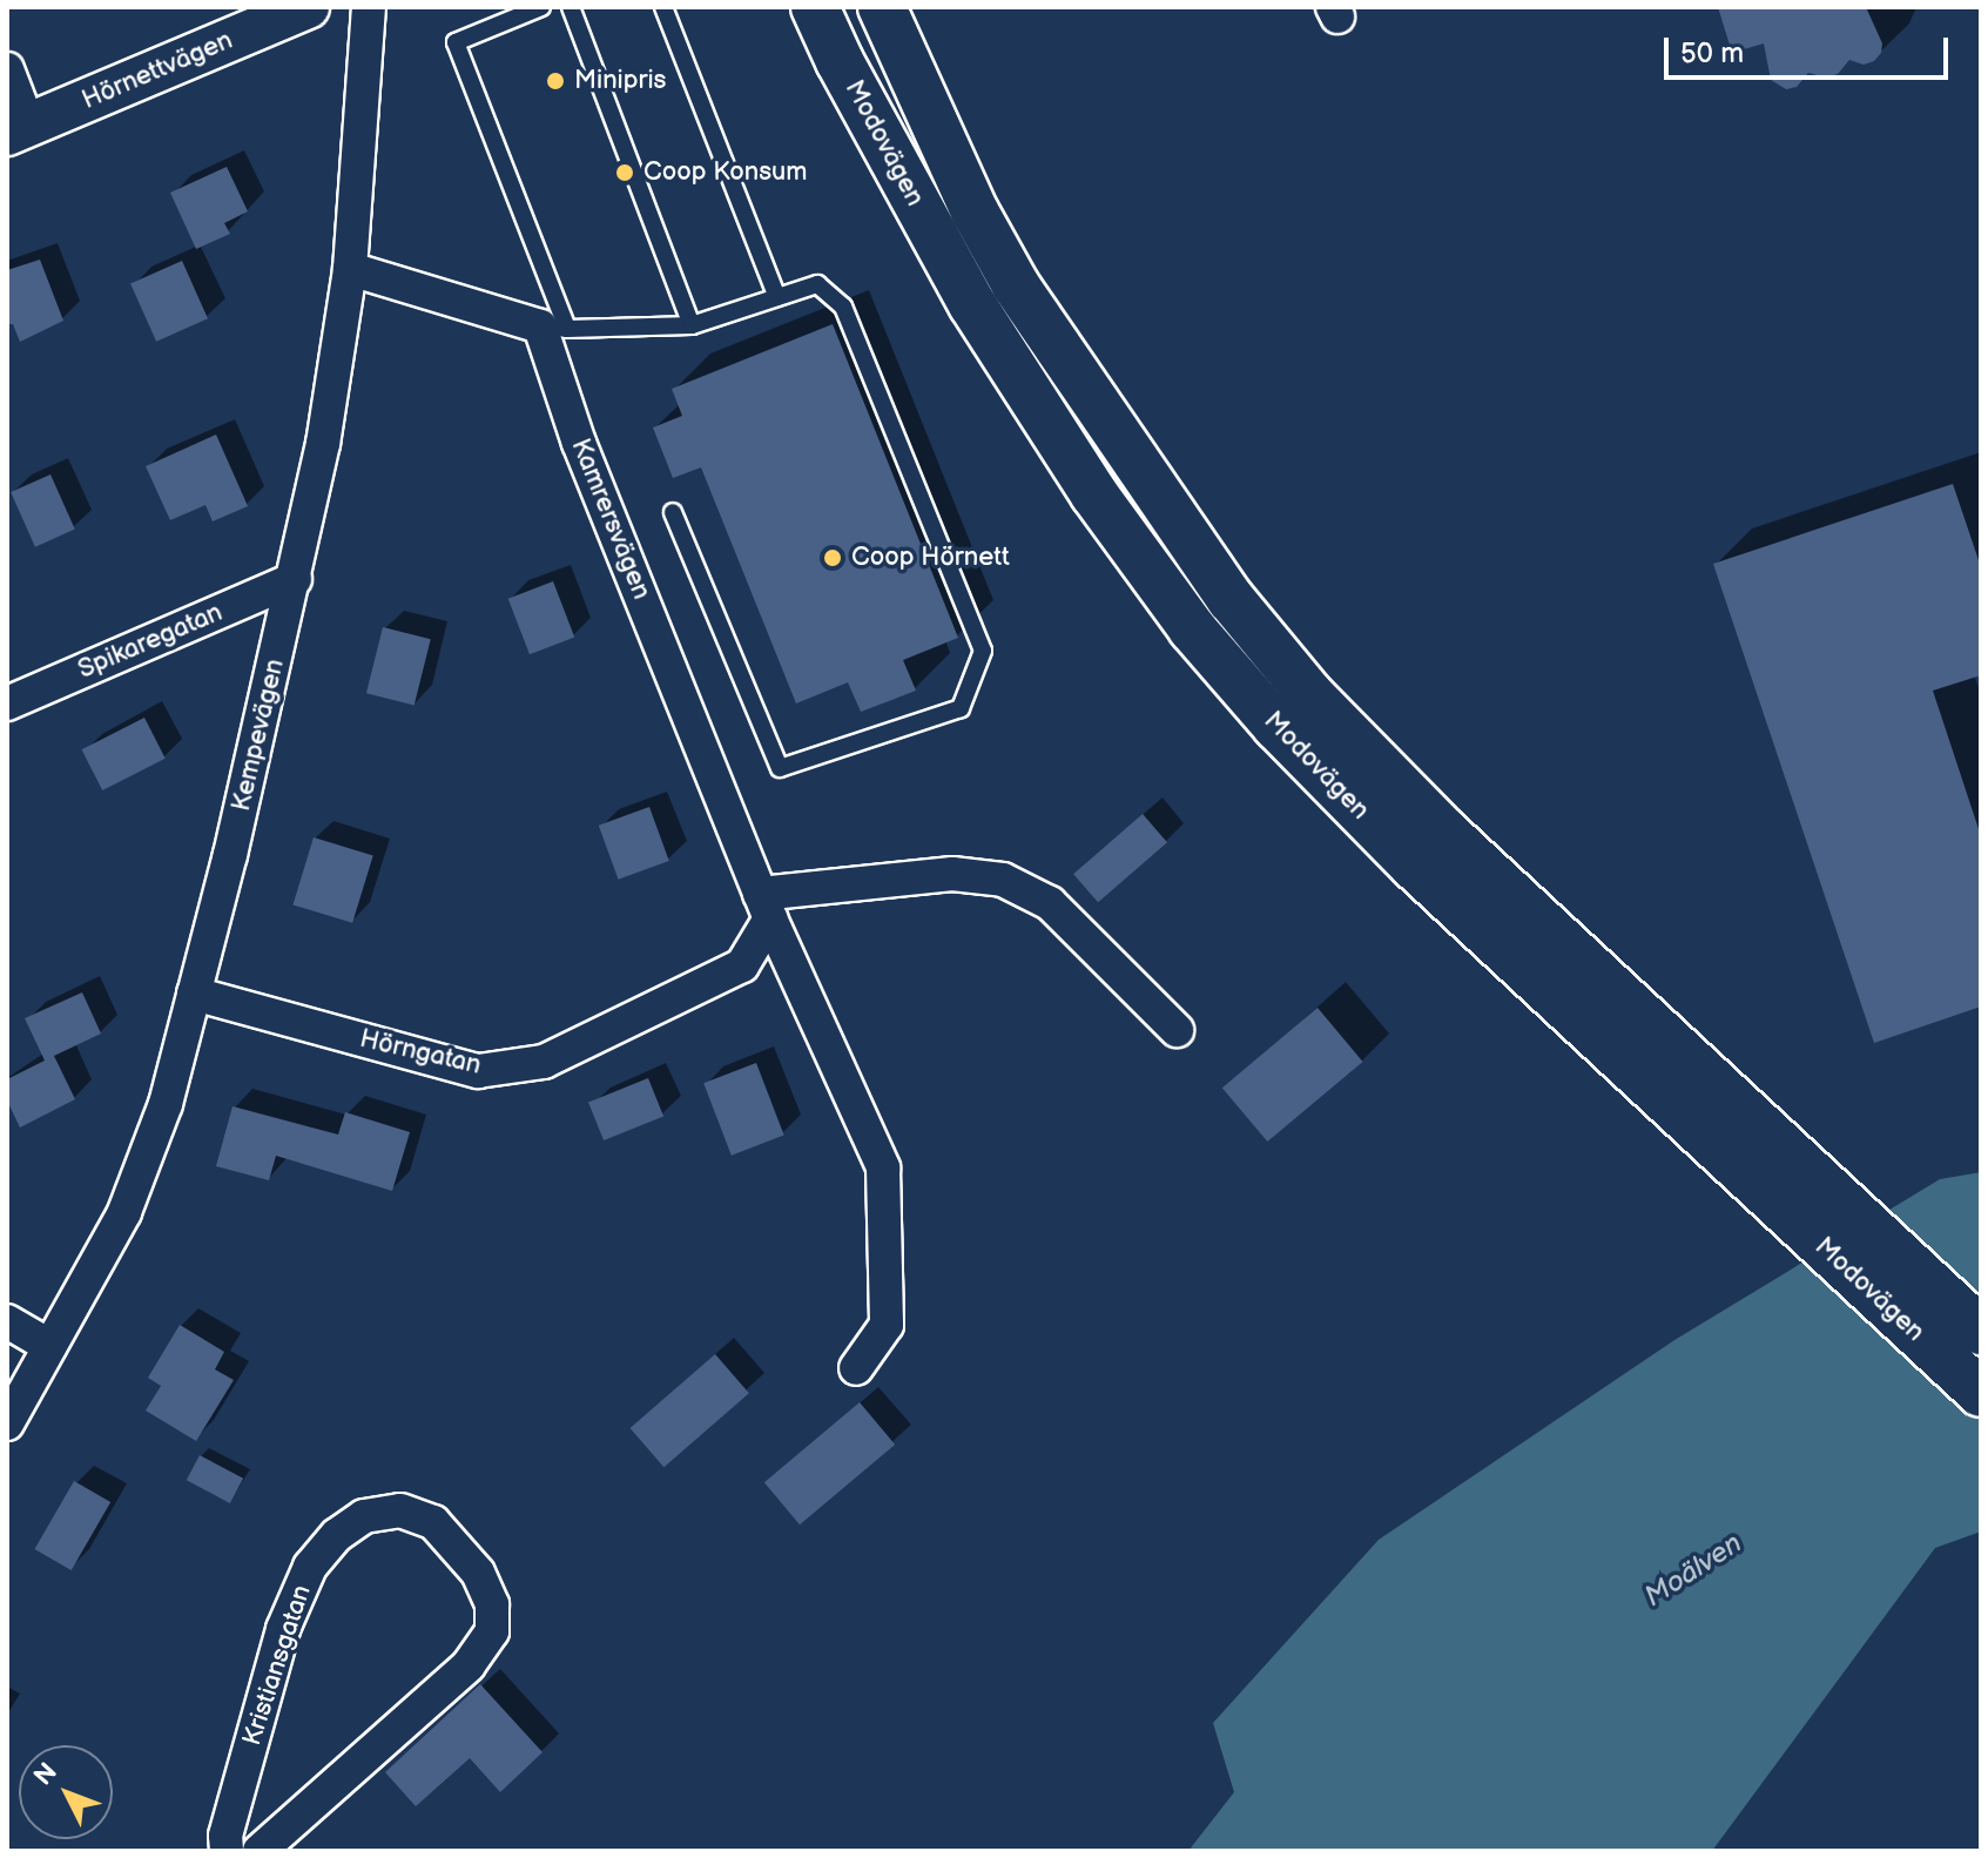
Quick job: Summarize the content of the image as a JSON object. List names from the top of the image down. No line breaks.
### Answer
{"streets":{"main road":["Modovägen"],"street":["Hörnettvägen","Kamrersvägen","Spikaregatan","Kempevägen","Hörngatan","Kristiansgatan"]},"crossings":[["Kamrersvägen","Hörngatan"],["Spikaregatan","Kempevägen"],["Kempevägen","Hörngatan"]],"water":["Moälven"],"places":["Minipris","Coop Konsum","Coop Hörnett"],"scale_bar":"50 m","north":"top left"}
